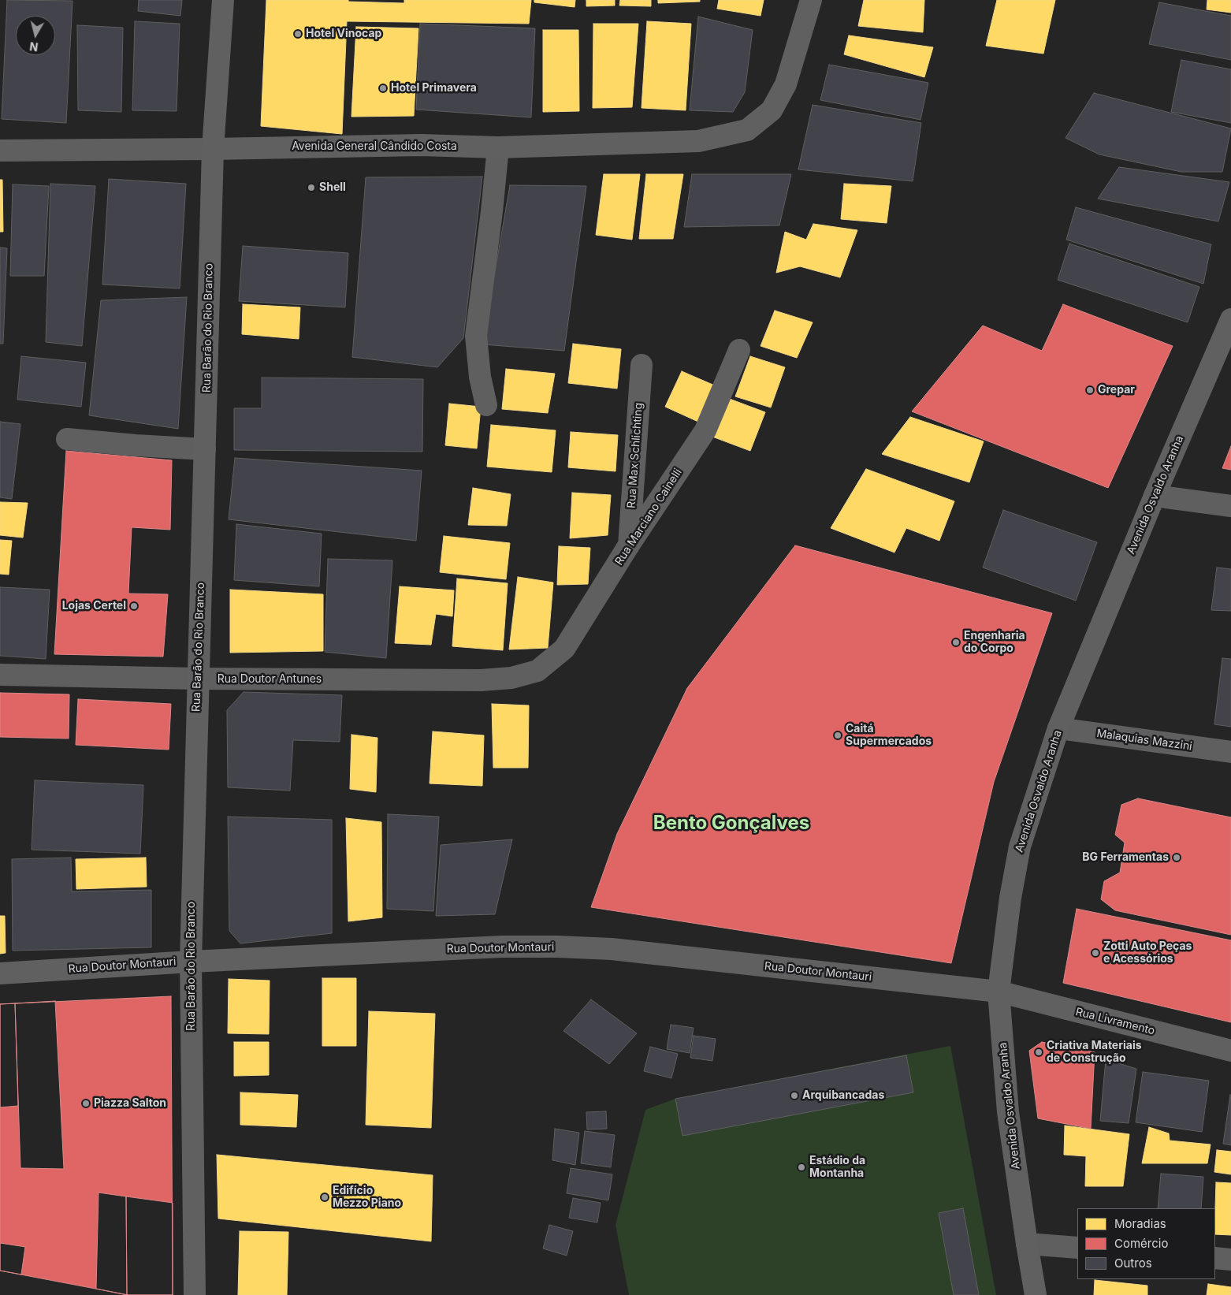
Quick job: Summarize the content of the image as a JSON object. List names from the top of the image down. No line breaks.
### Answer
{"streets":{"main road":["Avenida General Cândido Costa","Rua Barão do Rio Branco","Avenida Osvaldo Aranha","Rua Doutor Montauri","Rua Livramento"],"street":["Rua Max Schlichting","Rua Marciano Cainelli","Rua Doutor Antunes","Malaquias Mazzini"]},"crossings":[["Avenida General Cândido Costa","Rua Barão do Rio Branco"],["Rua Barão do Rio Branco","Rua Doutor Antunes"],["Rua Barão do Rio Branco","Rua Doutor Montauri"],["Rua Max Schlichting","Rua Marciano Cainelli"],["Avenida Osvaldo Aranha","Malaquias Mazzini"],["Avenida Osvaldo Aranha","Rua Doutor Montauri"],["Avenida Osvaldo Aranha","Rua Livramento"],["Rua Marciano Cainelli","Rua Doutor Antunes"],["Rua Doutor Montauri","Rua Livramento"]],"districts":["Bento Gonçalves"],"places":["Hotel Vinocap","Hotel Primavera","Shell","Grepar","Lojas Certel","Engenharia do Corpo","Caitá Supermercados","BG Ferramentas","Zotti Auto Peças e Acessórios","Criativa Materiais de Construção","Arquibancadas","Piazza Salton","Estádio da Montanha","Edifício Mezzo Piano"],"legend":["Moradias","Comércio","Outros"],"north":"bottom"}
